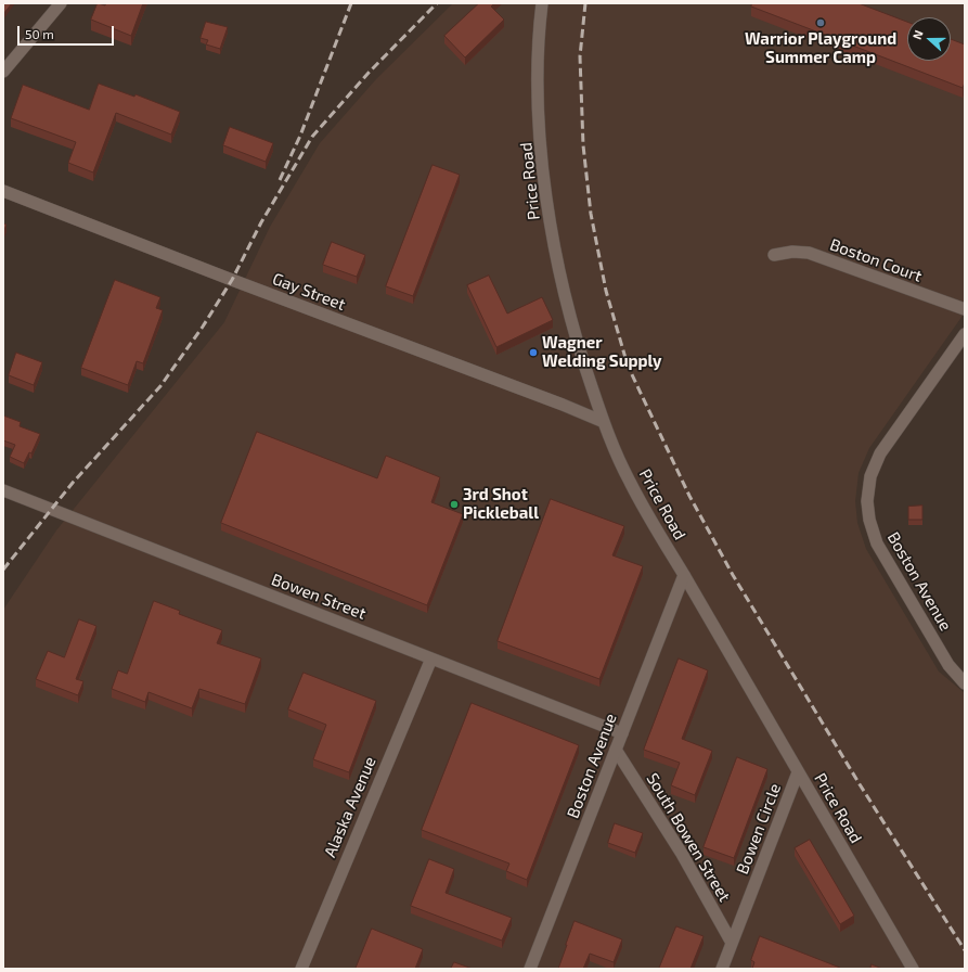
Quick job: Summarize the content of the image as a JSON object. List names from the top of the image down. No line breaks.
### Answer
{"streets":{"street":["Price Road","Boston Court","Gay Street","Boston Avenue","Bowen Street","Alaska Avenue","Bowen Circle","South Bowen Street"]},"crossings":[["Price Road","Gay Street"],["Price Road","Boston Avenue"],["Price Road","Bowen Circle"],["Boston Avenue","Bowen Street"],["Boston Avenue","South Bowen Street"],["Bowen Street","Alaska Avenue"],["Bowen Circle","South Bowen Street"]],"places":["Warrior Playground Summer Camp","Wagner Welding Supply","3rd Shot Pickleball"],"scale_bar":"50 m","north":"left"}
